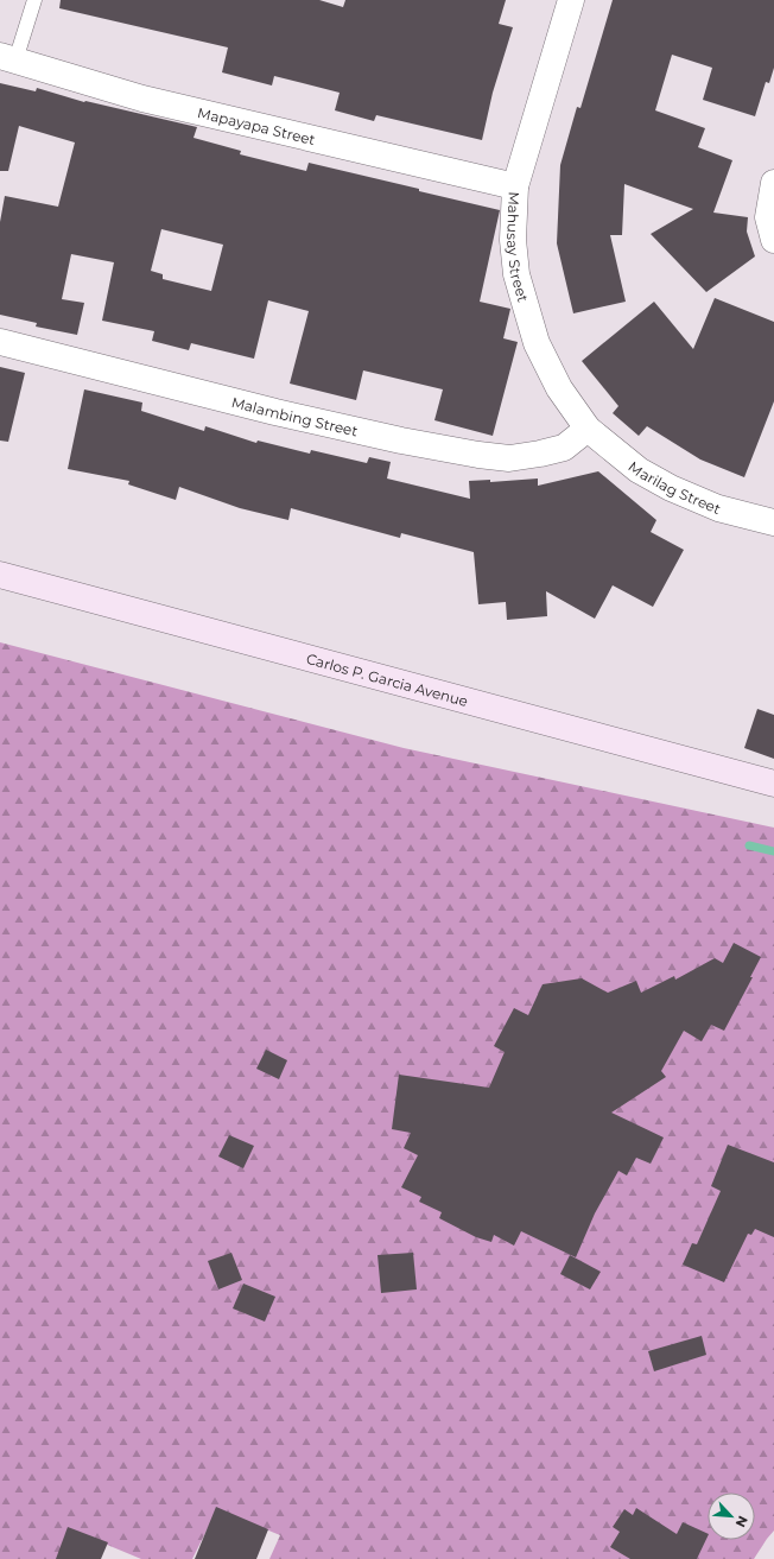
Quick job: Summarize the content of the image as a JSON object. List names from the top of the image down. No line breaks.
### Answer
{"streets":{"main road":["Carlos P. Garcia Avenue"],"street":["Mapayapa Street","Mahusay Street","Malambing Street","Marilag Street"]},"crossings":[["Mapayapa Street","Mahusay Street"],["Mahusay Street","Malambing Street"],["Mahusay Street","Marilag Street"],["Malambing Street","Marilag Street"]],"north":"bottom right"}
